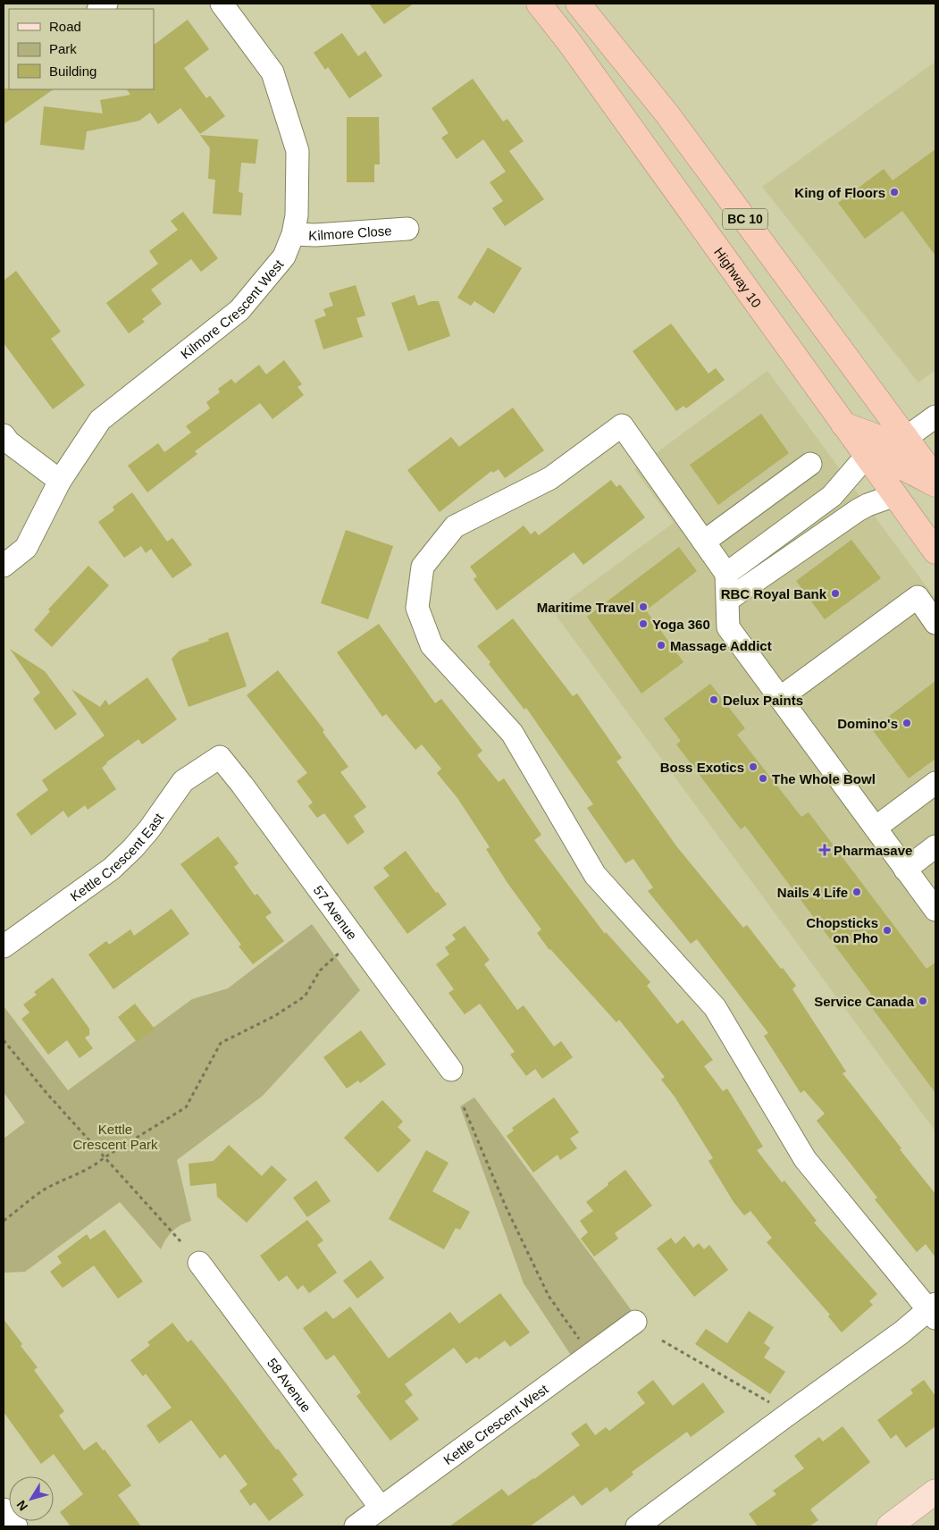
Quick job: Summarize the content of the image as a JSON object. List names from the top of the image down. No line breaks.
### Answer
{"streets":{"highway":["BC 10","Highway 10"],"street":["Kilmore Close","Kilmore Crescent West","Kettle Crescent East","57 Avenue","58 Avenue","Kettle Crescent West"]},"crossings":[["Kilmore Close","Kilmore Crescent West"],["Kettle Crescent East","57 Avenue"],["58 Avenue","Kettle Crescent West"]],"parks":["Kettle Crescent Park"],"places":{"other":["King of Floors","RBC Royal Bank","Maritime Travel","Yoga 360","Massage Addict","Delux Paints","Domino's","Boss Exotics","The Whole Bowl","Nails 4 Life","Chopsticks on Pho","Service Canada"],"health":["Pharmasave"]},"legend":["Road","Park","Building"],"north":"bottom left"}
